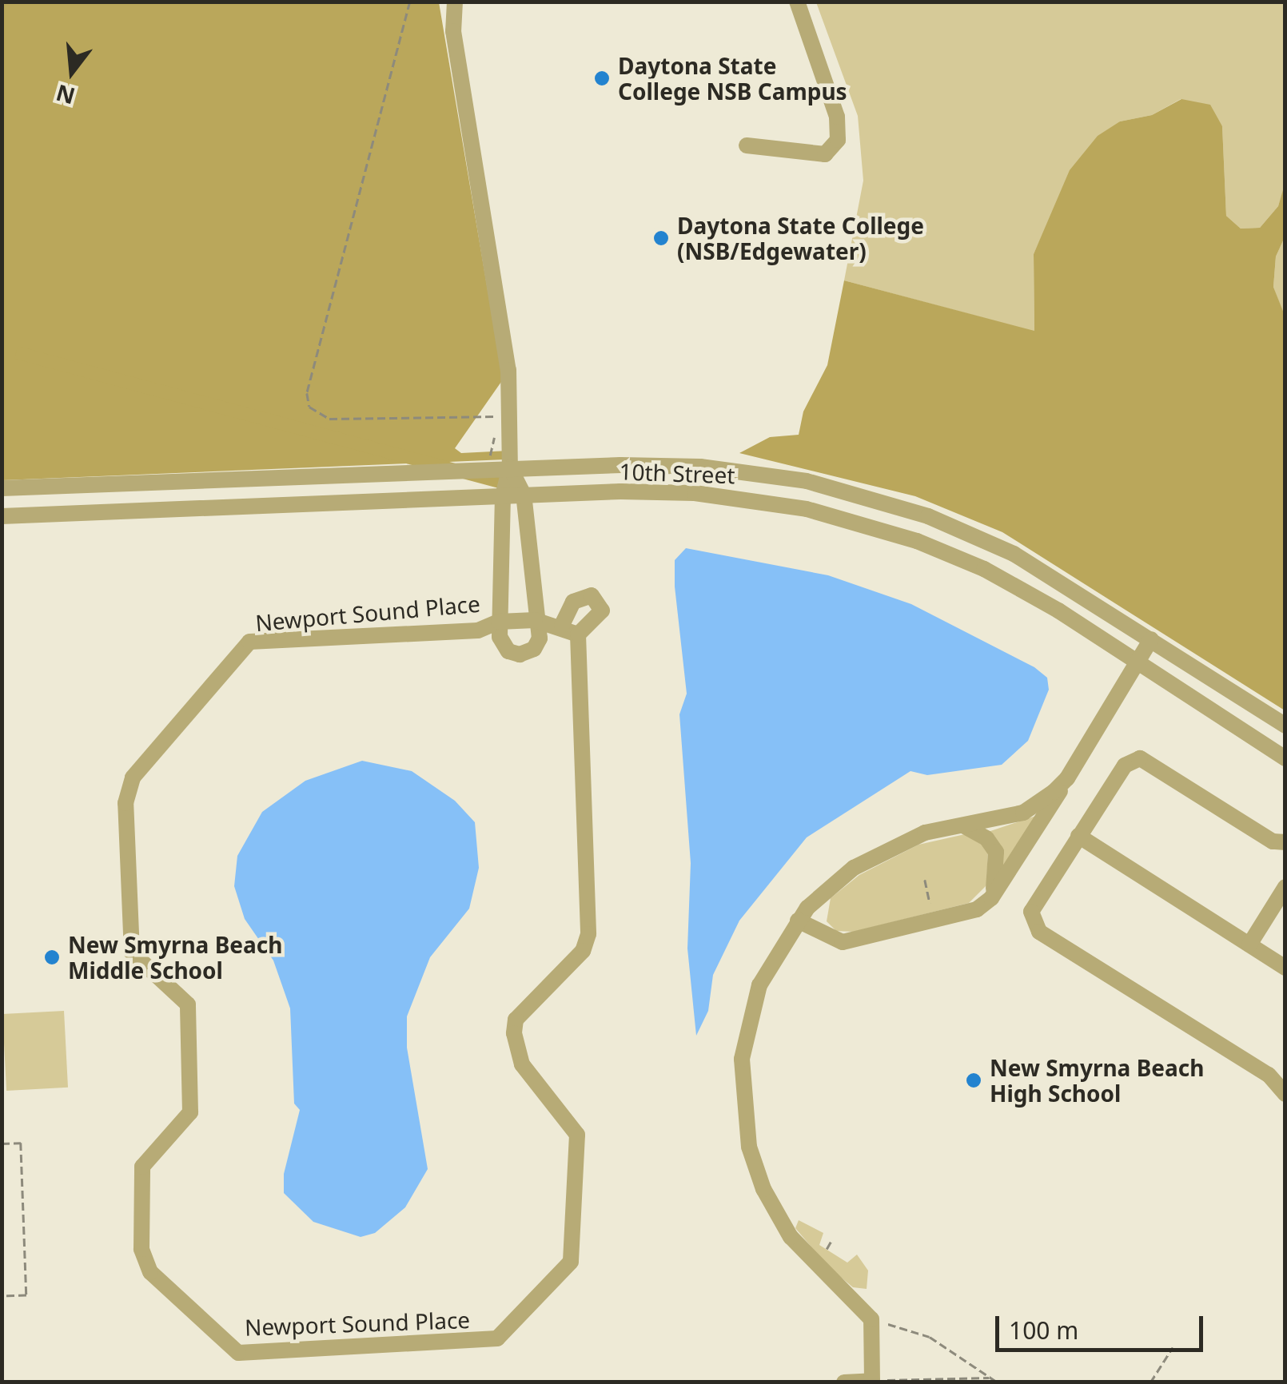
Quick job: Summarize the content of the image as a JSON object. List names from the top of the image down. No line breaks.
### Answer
{"streets":{"street":["10th Street","Newport Sound Place"]},"crossings":[["10th Street","Newport Sound Place"]],"places":["Daytona State College NSB Campus","Daytona State College (NSB/Edgewater)","New Smyrna Beach Middle School","New Smyrna Beach High School"],"scale_bar":"100 m","north":"bottom"}
